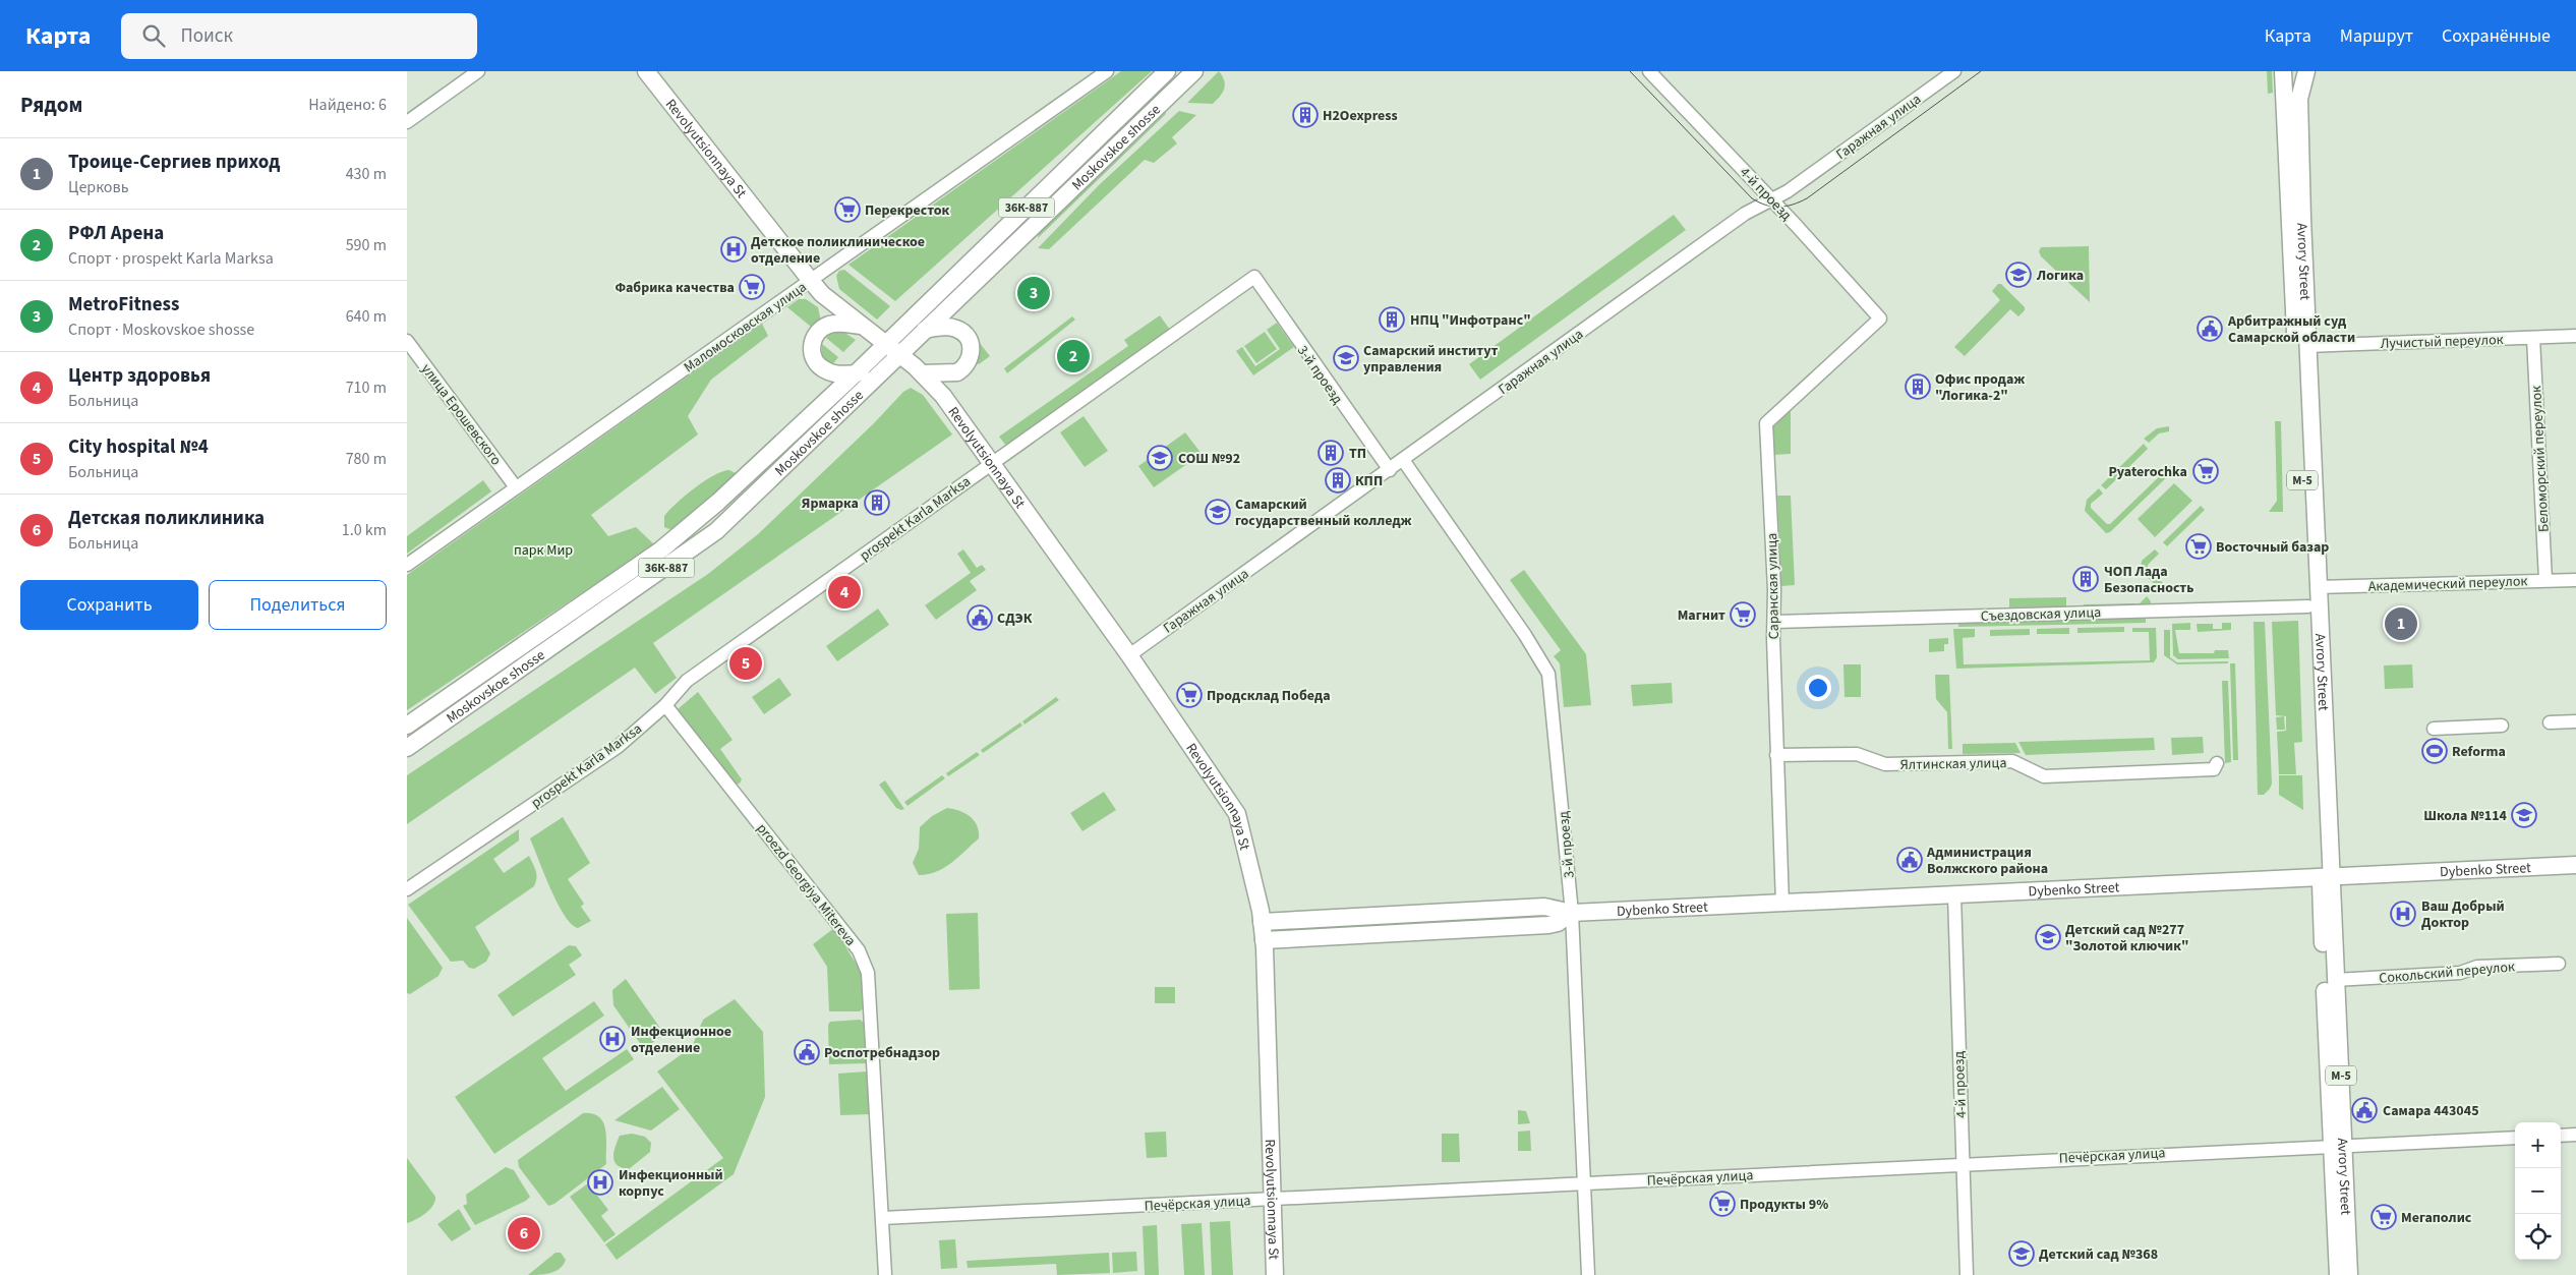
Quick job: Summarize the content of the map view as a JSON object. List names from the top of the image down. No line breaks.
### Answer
{"streets":{"main road":["Moskovskoe shosse","Revolyutsionnaya St","36К-887","Avrory Street","М-5","Dybenko Street"],"street":["Гаражная улица","4-й проезд","Маломосковская улица","Лучистый переулок","3-й проезд","улица Ерошевского","Беломорский переулок","prospekt Karla Marksa","Академический переулок","Саранская улица","Съездовская улица","Ялтинская улица","proezd Georgiya Mitereva","Сокольский переулок","Печёрская улица"]},"crossings":[["Гаражная улица","Revolyutsionnaya St"],["Гаражная улица","4-й проезд"],["Гаражная улица","3-й проезд"],["Moskovskoe shosse","Revolyutsionnaya St"],["Revolyutsionnaya St","Маломосковская улица"],["Revolyutsionnaya St","prospekt Karla Marksa"],["Revolyutsionnaya St","Dybenko Street"],["Revolyutsionnaya St","Печёрская улица"],["4-й проезд","Саранская улица"],["4-й проезд","Dybenko Street"],["4-й проезд","Печёрская улица"],["Avrory Street","Лучистый переулок"],["Avrory Street","Академический переулок"],["Avrory Street","Съездовская улица"],["Avrory Street","Dybenko Street"],["Avrory Street","Сокольский переулок"],["Avrory Street","Печёрская улица"],["Маломосковская улица","улица Ерошевского"],["Лучистый переулок","Беломорский переулок"],["3-й проезд","prospekt Karla Marksa"],["3-й проезд","Dybenko Street"],["3-й проезд","Печёрская улица"],["Беломорский переулок","Академический переулок"],["prospekt Karla Marksa","proezd Georgiya Mitereva"],["Саранская улица","Съездовская улица"],["Саранская улица","Ялтинская улица"],["Саранская улица","Dybenko Street"],["proezd Georgiya Mitereva","Печёрская улица"]],"parks":["парк Мир"],"places":{"building":["H2Oexpress","НПЦ \"Инфотранс\"","Офис продаж \"Логика-2\"","ТП","КПП","Ярмарка","ЧОП Лада Безопасность"],"supermarket":["Перекресток","Фабрика качества","Pyaterochka","Восточный базар","Магнит","Продсклад Победа","Продукты 9%","Мегаполис"],"hospital":["Детское поликлиническое отделение","Ваш Добрый Доктор","Инфекционное отделение","Инфекционный корпус"],"school or university":["Логика","Самарский институт управления","СОШ №92","Самарский государственный колледж","Школа №114","Детский сад №277 \"Золотой ключик\"","Детский сад №368"],"public building":["Арбитражный суд Самарской области","СДЭК","Администрация Волжского района","Роспотребнадзор","Самара 443045"],"sports":["Reforma"]},"page":{"header":"Карта","search":"Поиск","nav":["Карта","Маршрут","Сохранённые"],"heading":["Рядом","Найдено: 6"],"list":[{"mark":"1","name":"Троице-Сергиев приход","note":"Церковь","value":"430 m"},{"mark":"2","name":"РФЛ Арена","note":"Спорт · prospekt Karla Marksa","value":"590 m"},{"mark":"3","name":"MetroFitness","note":"Спорт · Moskovskoe shosse","value":"640 m"},{"mark":"4","name":"Центр здоровья","note":"Больница","value":"710 m"},{"mark":"5","name":"City hospital №4","note":"Больница","value":"780 m"},{"mark":"6","name":"Детская поликлиника","note":"Больница","value":"1.0 km"}],"pins":["3","2","4","1","5","6"],"buttons":["Сохранить","Поделиться"],"map_buttons":["+","−"]}}
